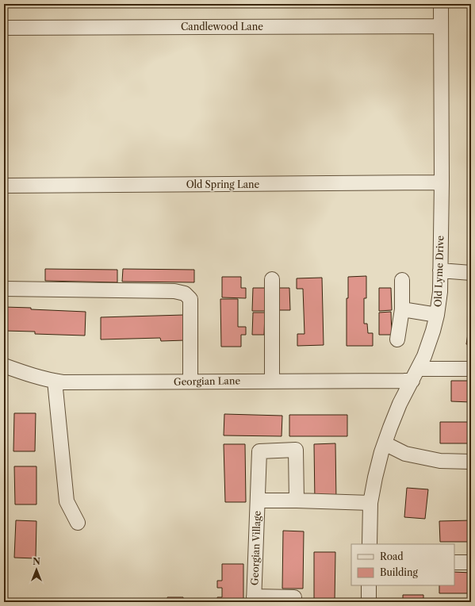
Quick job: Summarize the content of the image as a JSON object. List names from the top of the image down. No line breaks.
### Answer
{"streets":{"street":["Candlewood Lane","Old Spring Lane","Old Lyme Drive","Georgian Lane","Georgian Village"]},"crossings":[["Candlewood Lane","Old Lyme Drive"],["Old Spring Lane","Old Lyme Drive"],["Old Lyme Drive","Georgian Lane"],["Old Lyme Drive","Georgian Village"]],"legend":["Road","Building"],"north":"top"}
